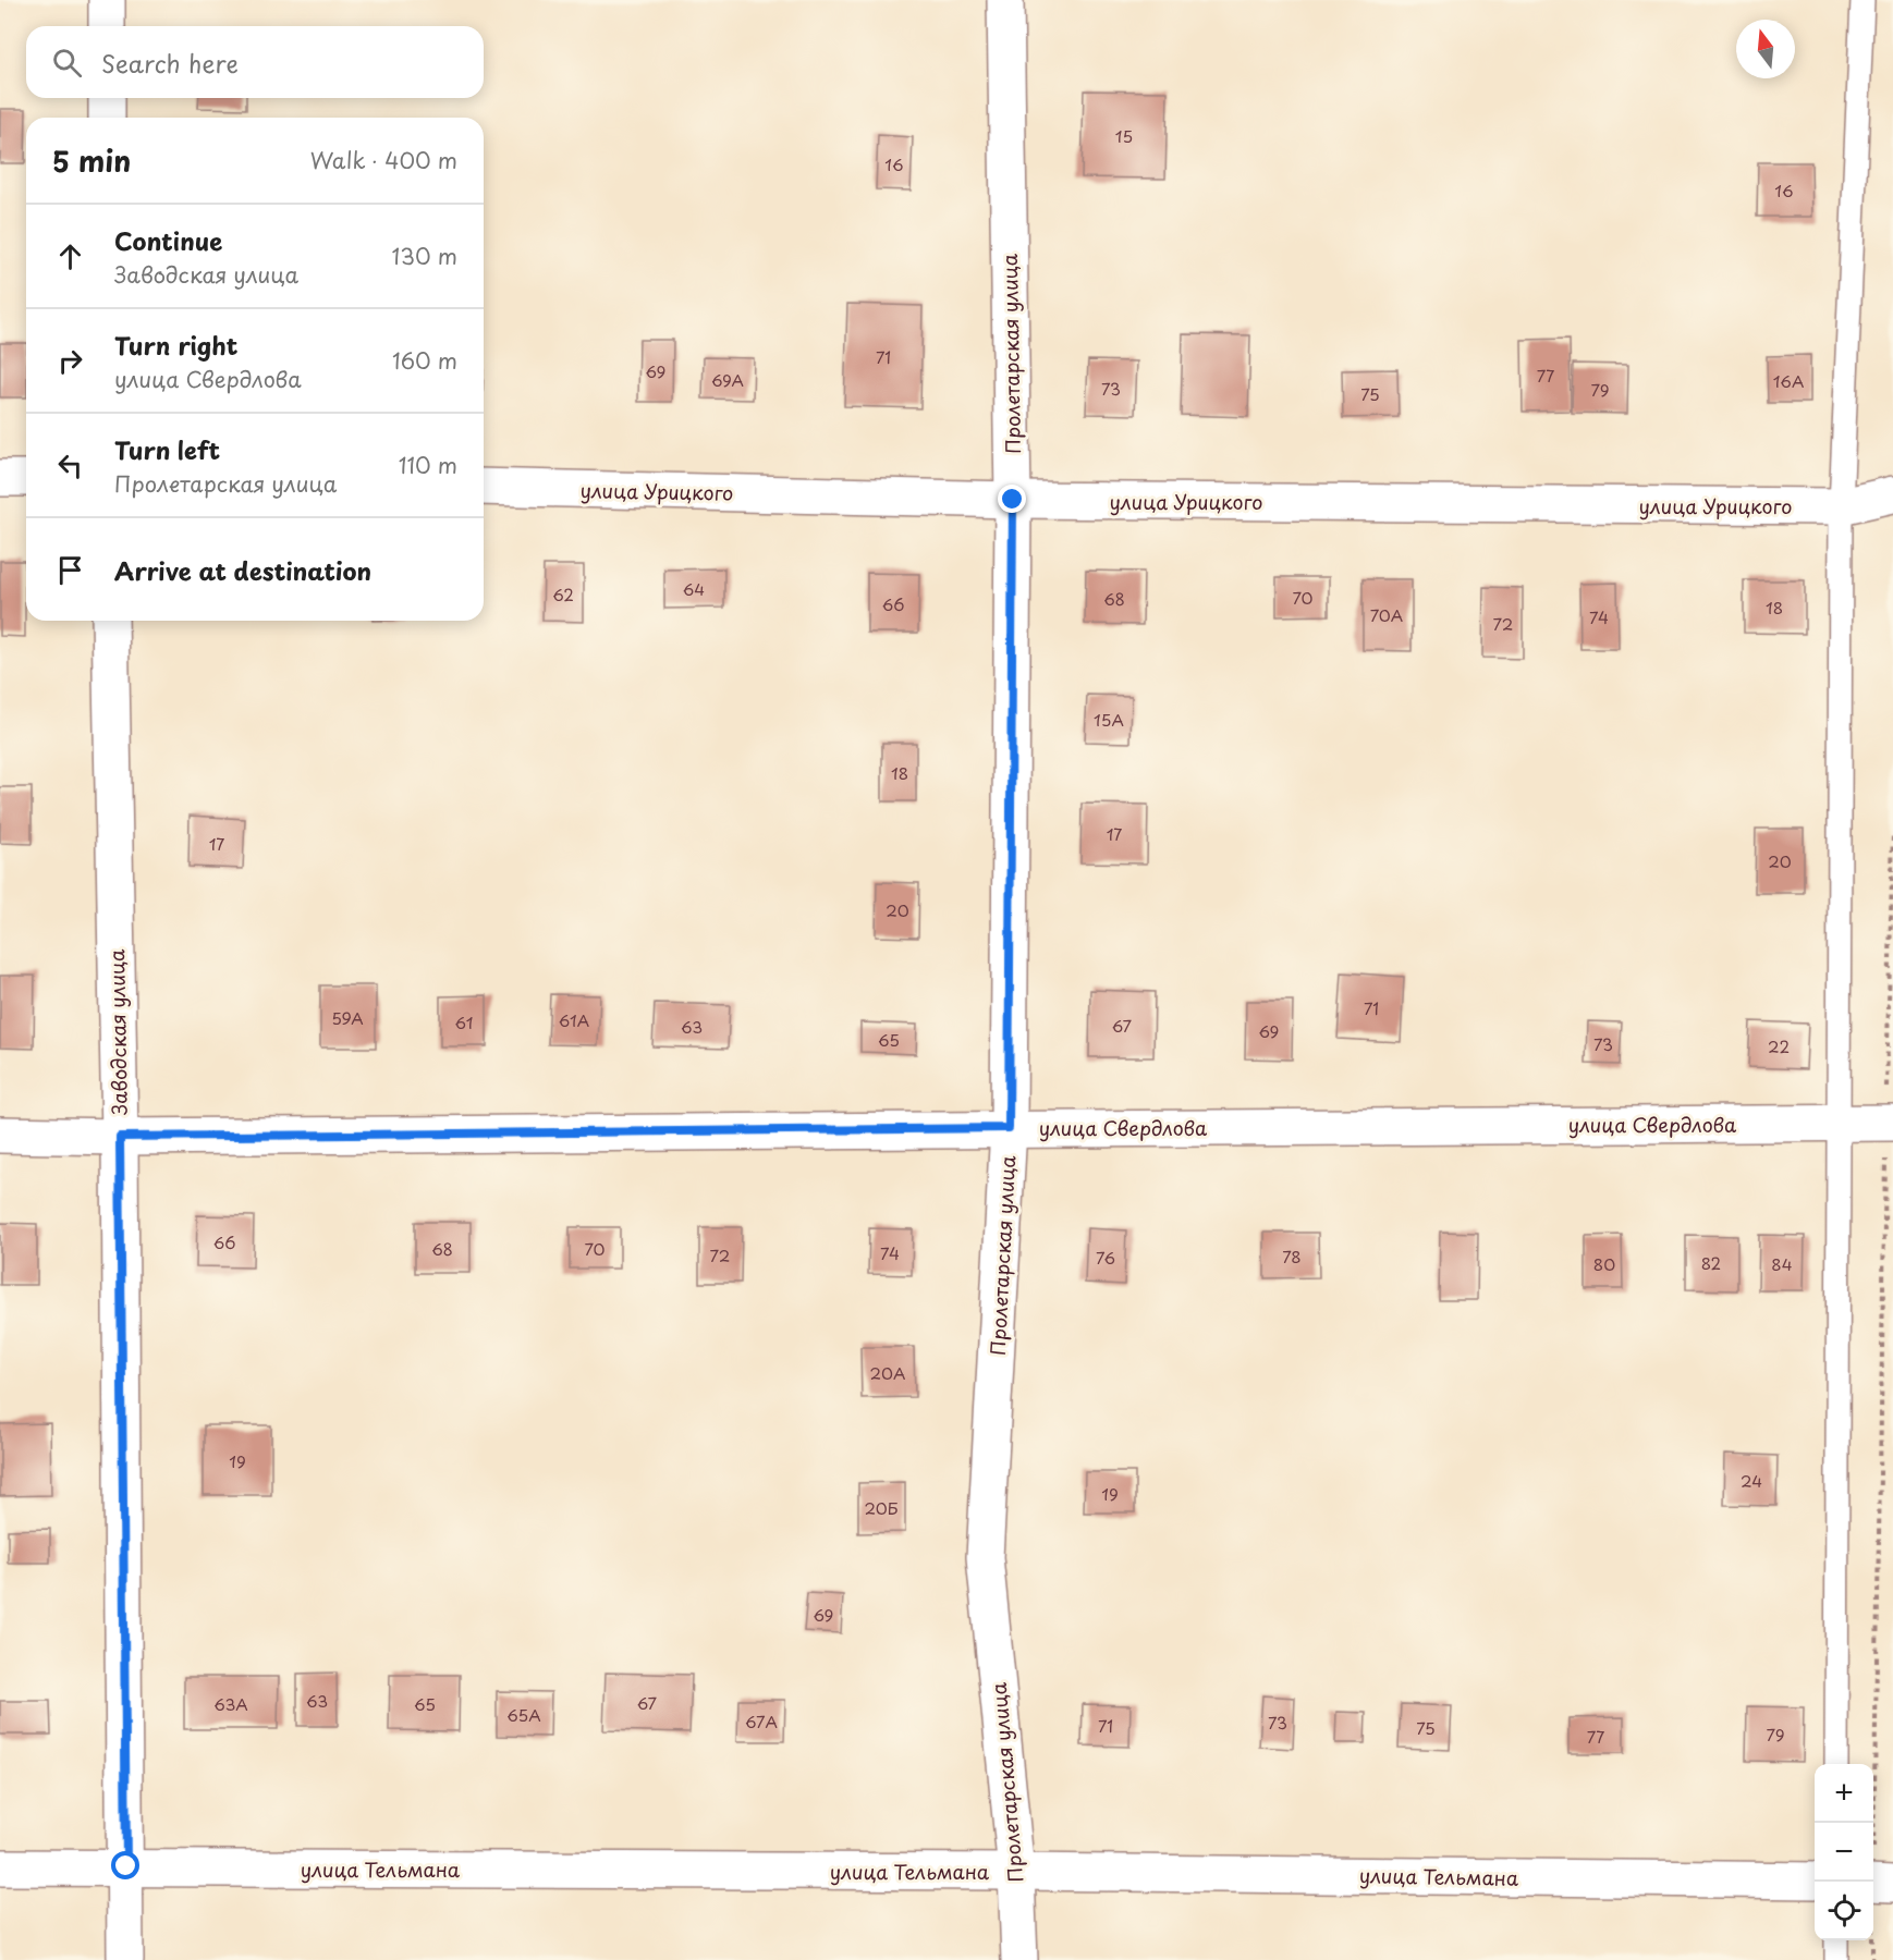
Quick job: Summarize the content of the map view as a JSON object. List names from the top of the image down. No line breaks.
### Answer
{"streets":{"street":["Пролетарская улица","улица Урицкого","Заводская улица","улица Свердлова","улица Тельмана"]},"crossings":[["Пролетарская улица","улица Урицкого"],["Пролетарская улица","улица Свердлова"],["Пролетарская улица","улица Тельмана"],["Заводская улица","улица Свердлова"],["Заводская улица","улица Тельмана"]],"house_numbers":["15","16","16","71","69","77","69А","16А","73","79","75","64","62","70","68","66","18","70А","74","72","15А","18","17","17","20","20","71","59А","61А","61","67","63","69","65","73","22","66","68","70","74","72","78","76","82","80","84","20А","19","24","19","20Б","69","63","67","63А","65","65А","67А","73","71","75","79","77"],"north":"top","page":{"search":"Search here","heading":["5 min","Walk · 400 m"],"list":[["Continue","Заводская улица","130 m"],["Turn right","улица Свердлова","160 m"],["Turn left","Пролетарская улица","110 m"],"Arrive at destination"],"map_buttons":["+","−"]}}
